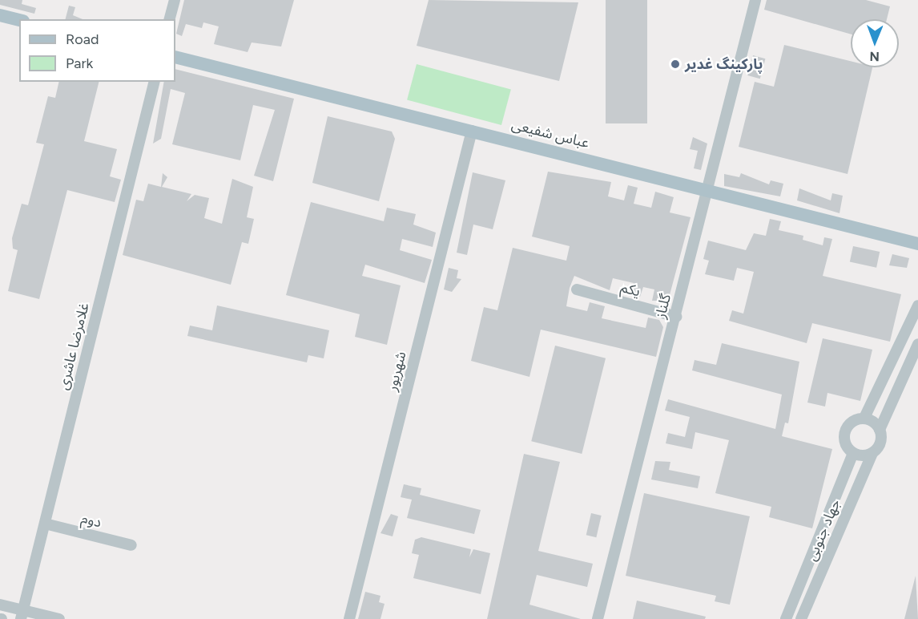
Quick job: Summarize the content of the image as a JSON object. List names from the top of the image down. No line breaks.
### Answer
{"streets":{"main road":["عباس شفیعی"],"street":["یکم","گلناز","غلامرضا عاشری","شهریور","دوم","جهاد جنوبی"]},"crossings":[["عباس شفیعی","گلناز"],["عباس شفیعی","شهریور"],["یکم","گلناز"],["غلامرضا عاشری","دوم"]],"places":["پارکینگ غدیر"],"legend":["Road","Park"],"north":"bottom"}
